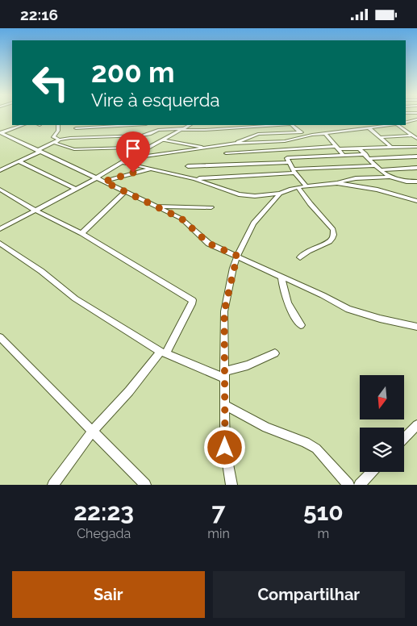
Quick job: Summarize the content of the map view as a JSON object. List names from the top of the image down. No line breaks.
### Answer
{"north":"bottom","page":{"status":"22:16","turn":["200 m","Vire à esquerda"],"eta":["22:23","Chegada","7","min","510","m"],"buttons":["Sair","Compartilhar"]}}
